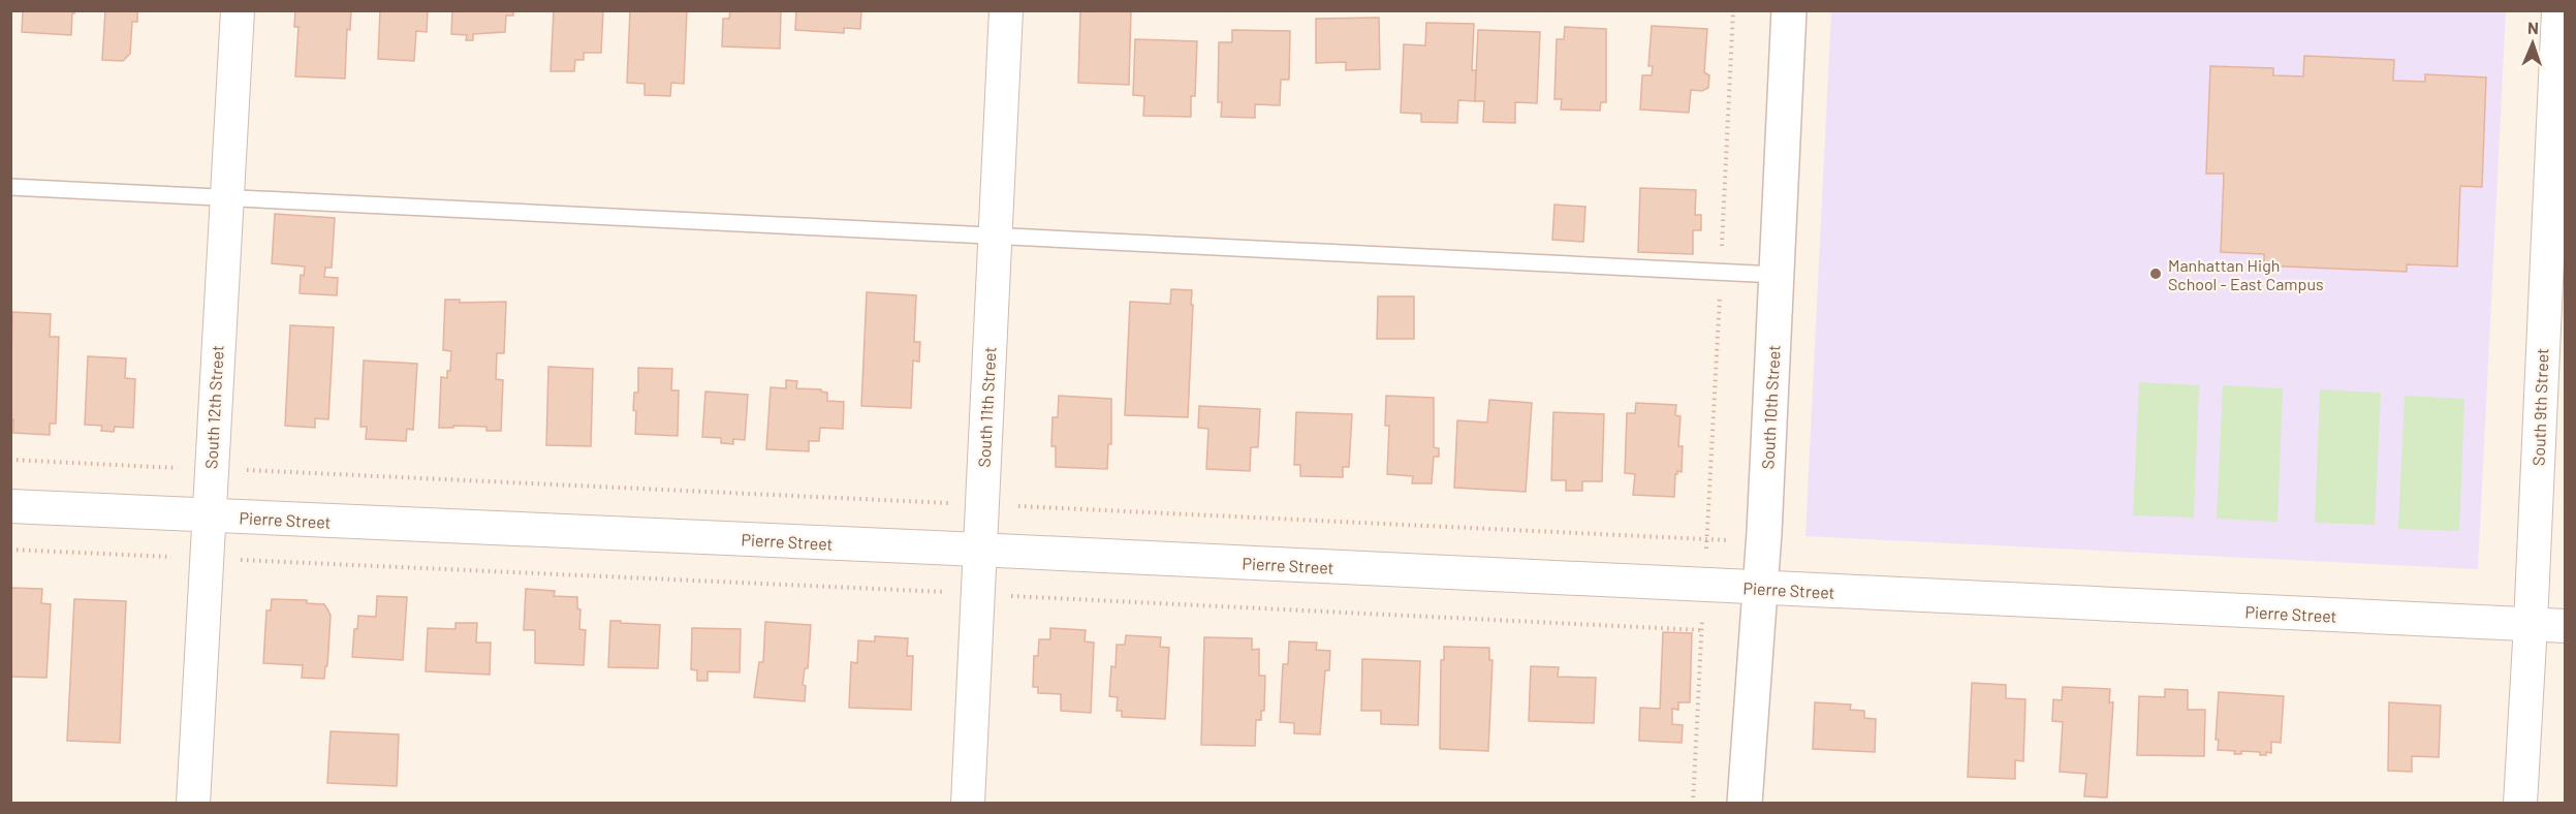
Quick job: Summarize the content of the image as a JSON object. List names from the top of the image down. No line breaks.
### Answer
{"streets":{"street":["South 12th Street","South 11th Street","South 10th Street","South 9th Street","Pierre Street"]},"crossings":[["South 12th Street","Pierre Street"],["South 11th Street","Pierre Street"],["South 10th Street","Pierre Street"],["South 9th Street","Pierre Street"]],"places":["Manhattan High School - East Campus"],"north":"top"}
